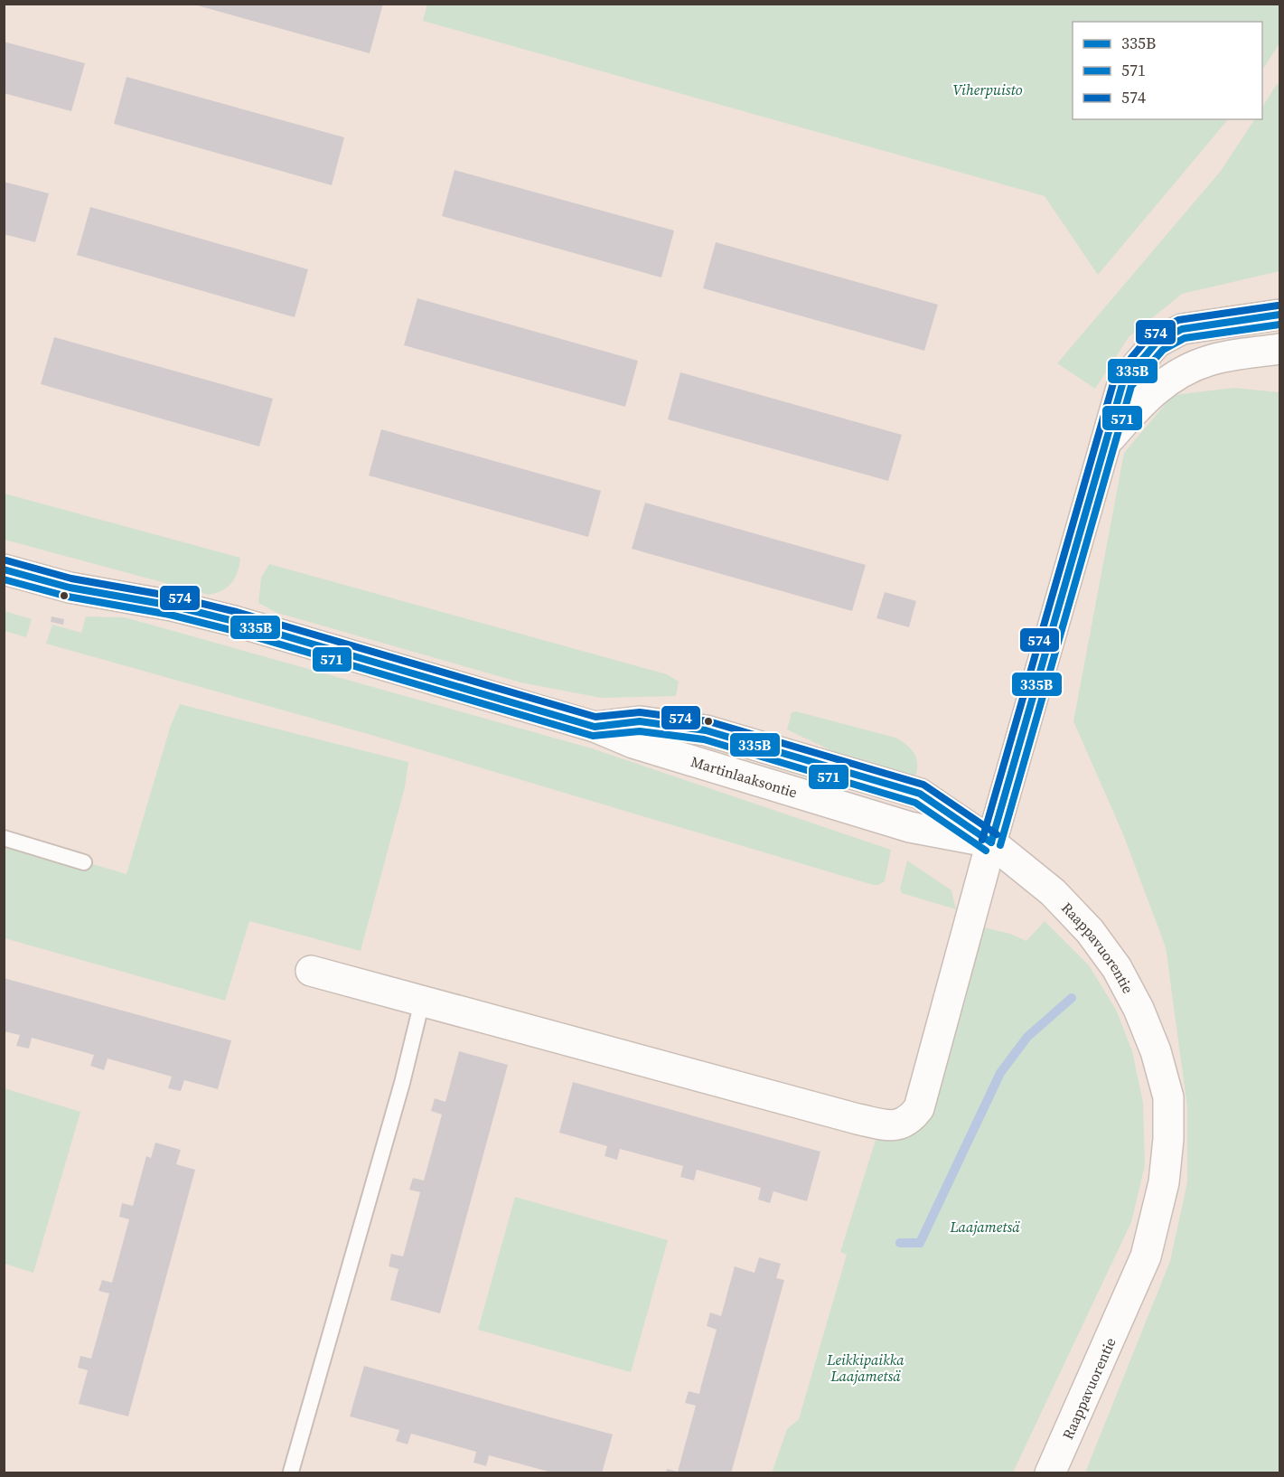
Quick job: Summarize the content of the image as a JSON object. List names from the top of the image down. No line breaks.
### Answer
{"streets":{"street":["Martinlaaksontie","Raappavuorentie"]},"crossings":[["Martinlaaksontie","Raappavuorentie"]],"parks":["Viherpuisto","Laajametsä","Leikkipaikka Laajametsä"],"lines":["transit line 574","transit line 335B","transit line 571"],"legend":["335B","571","574"]}
